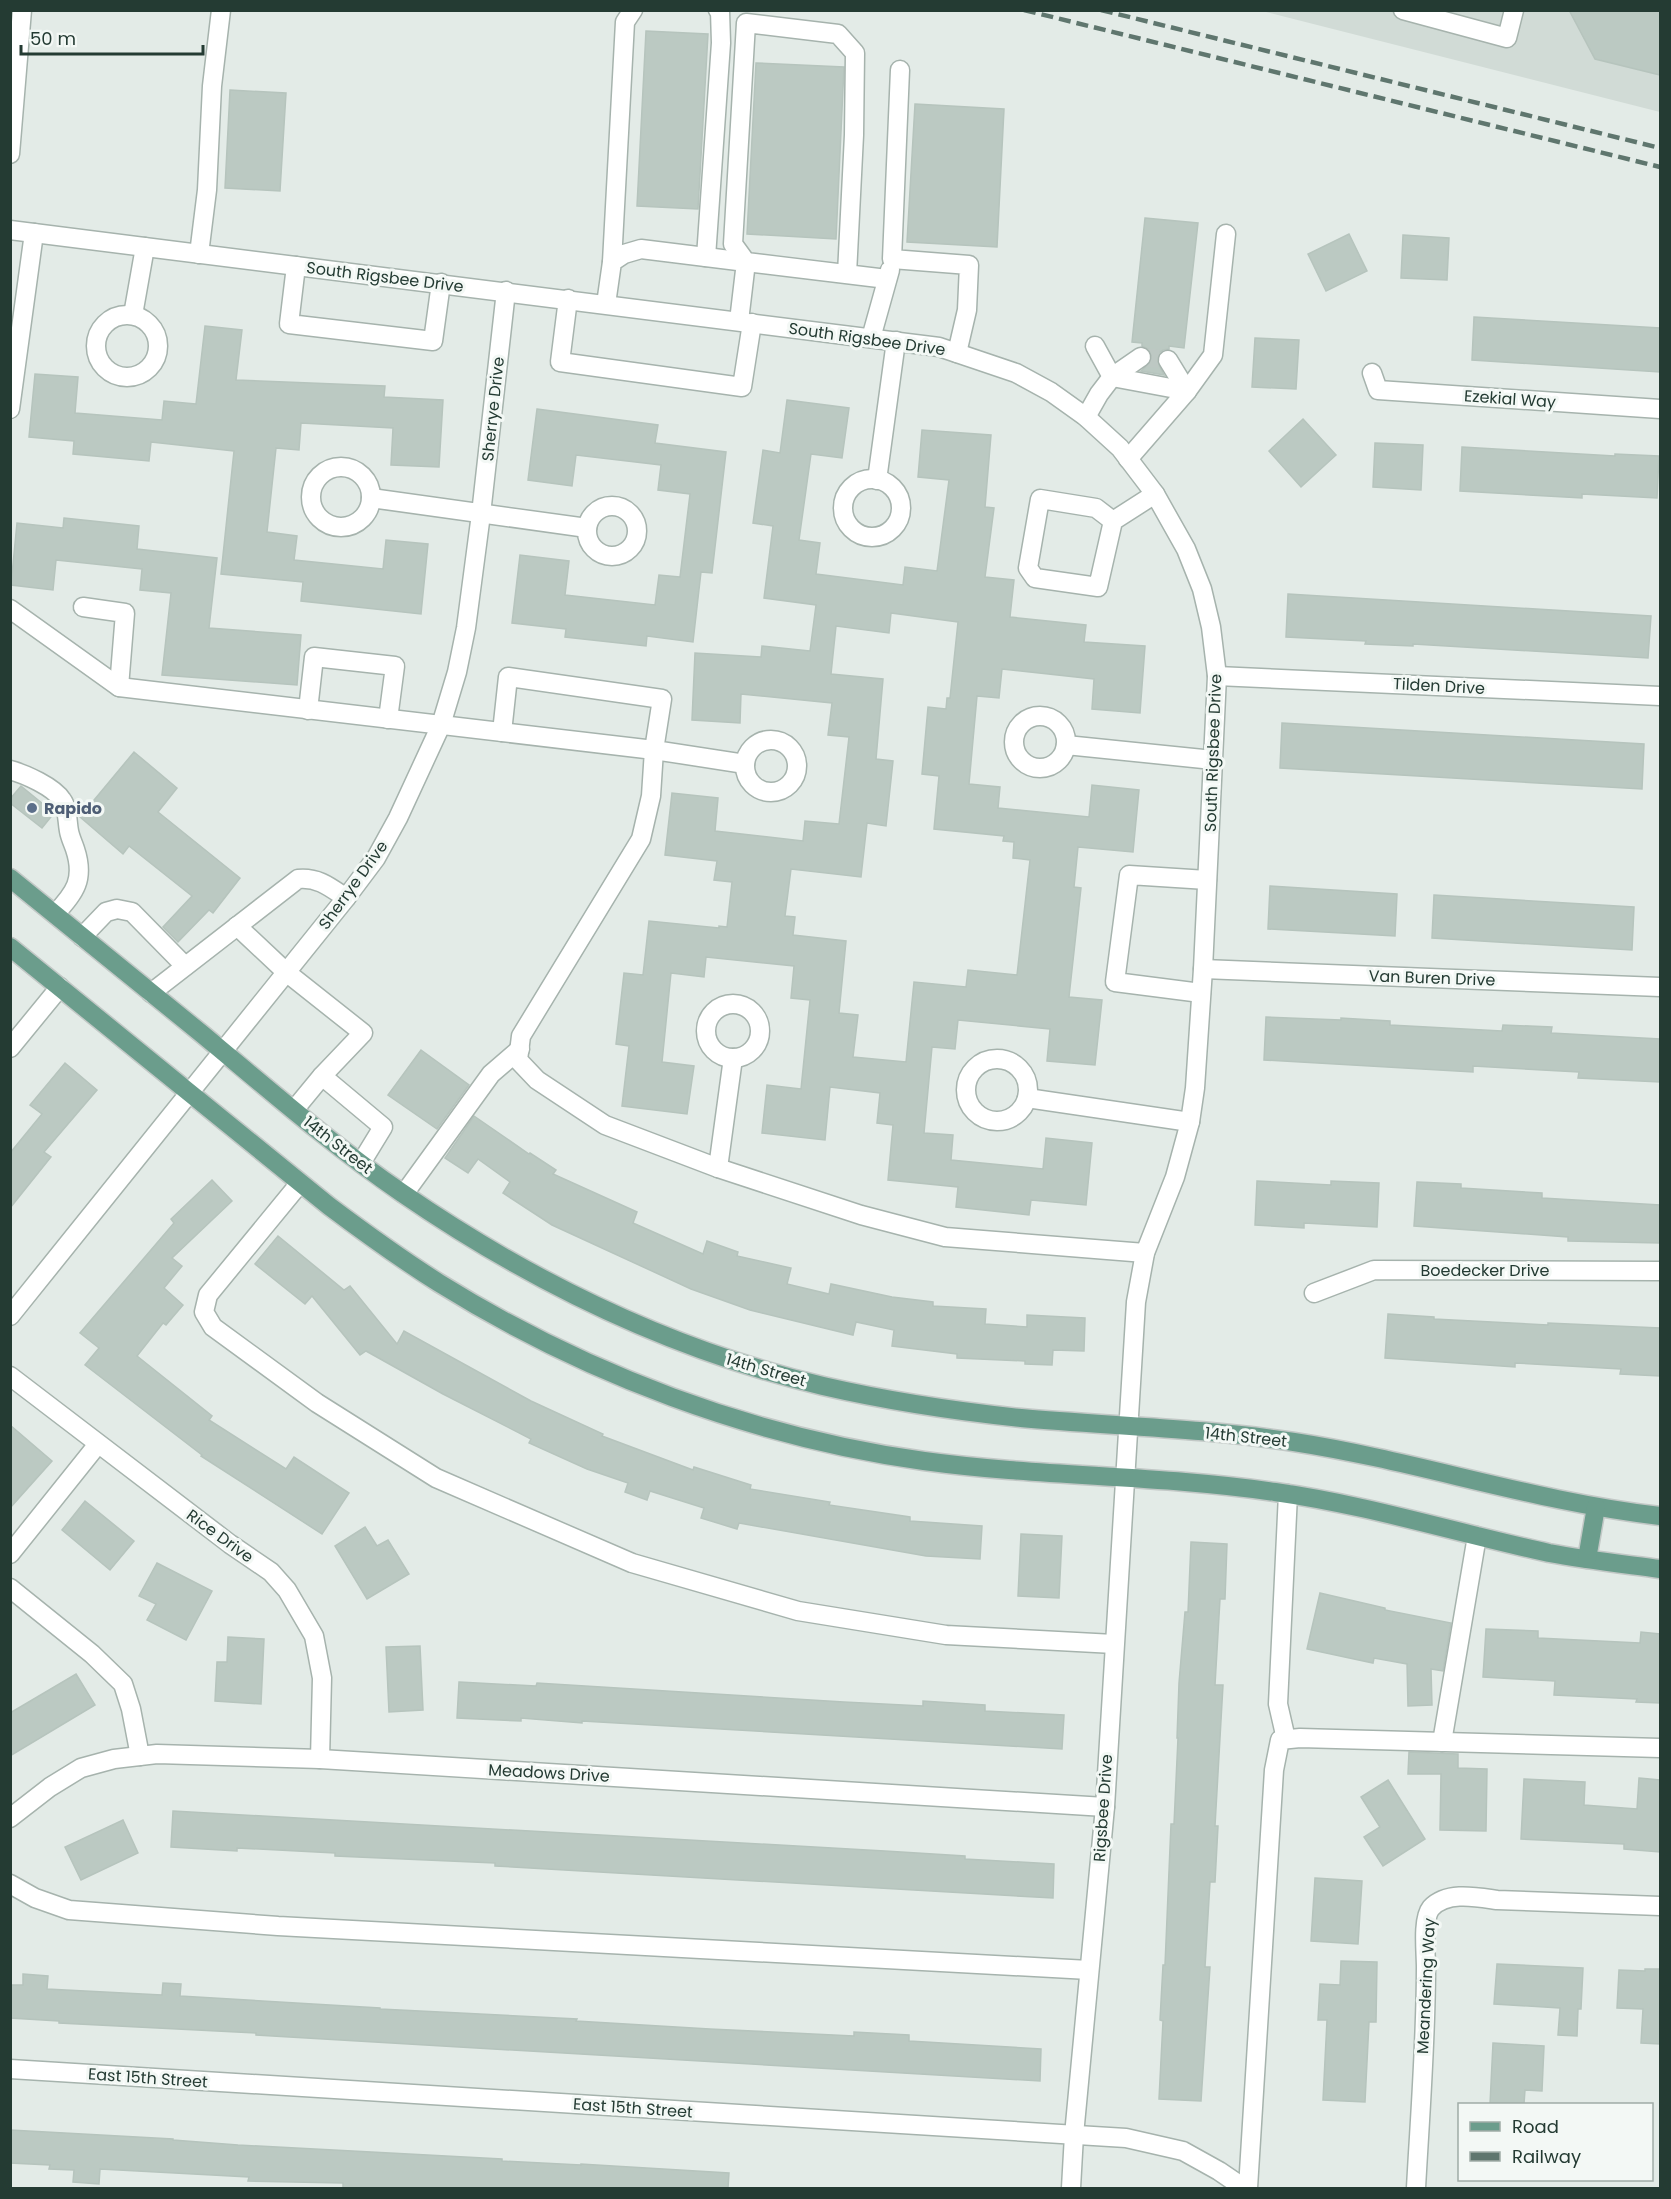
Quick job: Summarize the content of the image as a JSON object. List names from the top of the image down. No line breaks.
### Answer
{"streets":{"main road":["14th Street"],"street":["South Rigsbee Drive","Ezekial Way","Sherrye Drive","Tilden Drive","Van Buren Drive","Boedecker Drive","Rice Drive","Meadows Drive","Rigsbee Drive","Meandering Way","East 15th Street"]},"crossings":[["South Rigsbee Drive","Sherrye Drive"],["South Rigsbee Drive","Tilden Drive"],["South Rigsbee Drive","Van Buren Drive"],["South Rigsbee Drive","14th Street"],["South Rigsbee Drive","Rigsbee Drive"],["Sherrye Drive","14th Street"],["14th Street","Rigsbee Drive"],["Rice Drive","Meadows Drive"],["Meadows Drive","Rigsbee Drive"],["Rigsbee Drive","East 15th Street"]],"places":["Rapido"],"legend":["Road","Railway"],"scale_bar":"50 m"}
